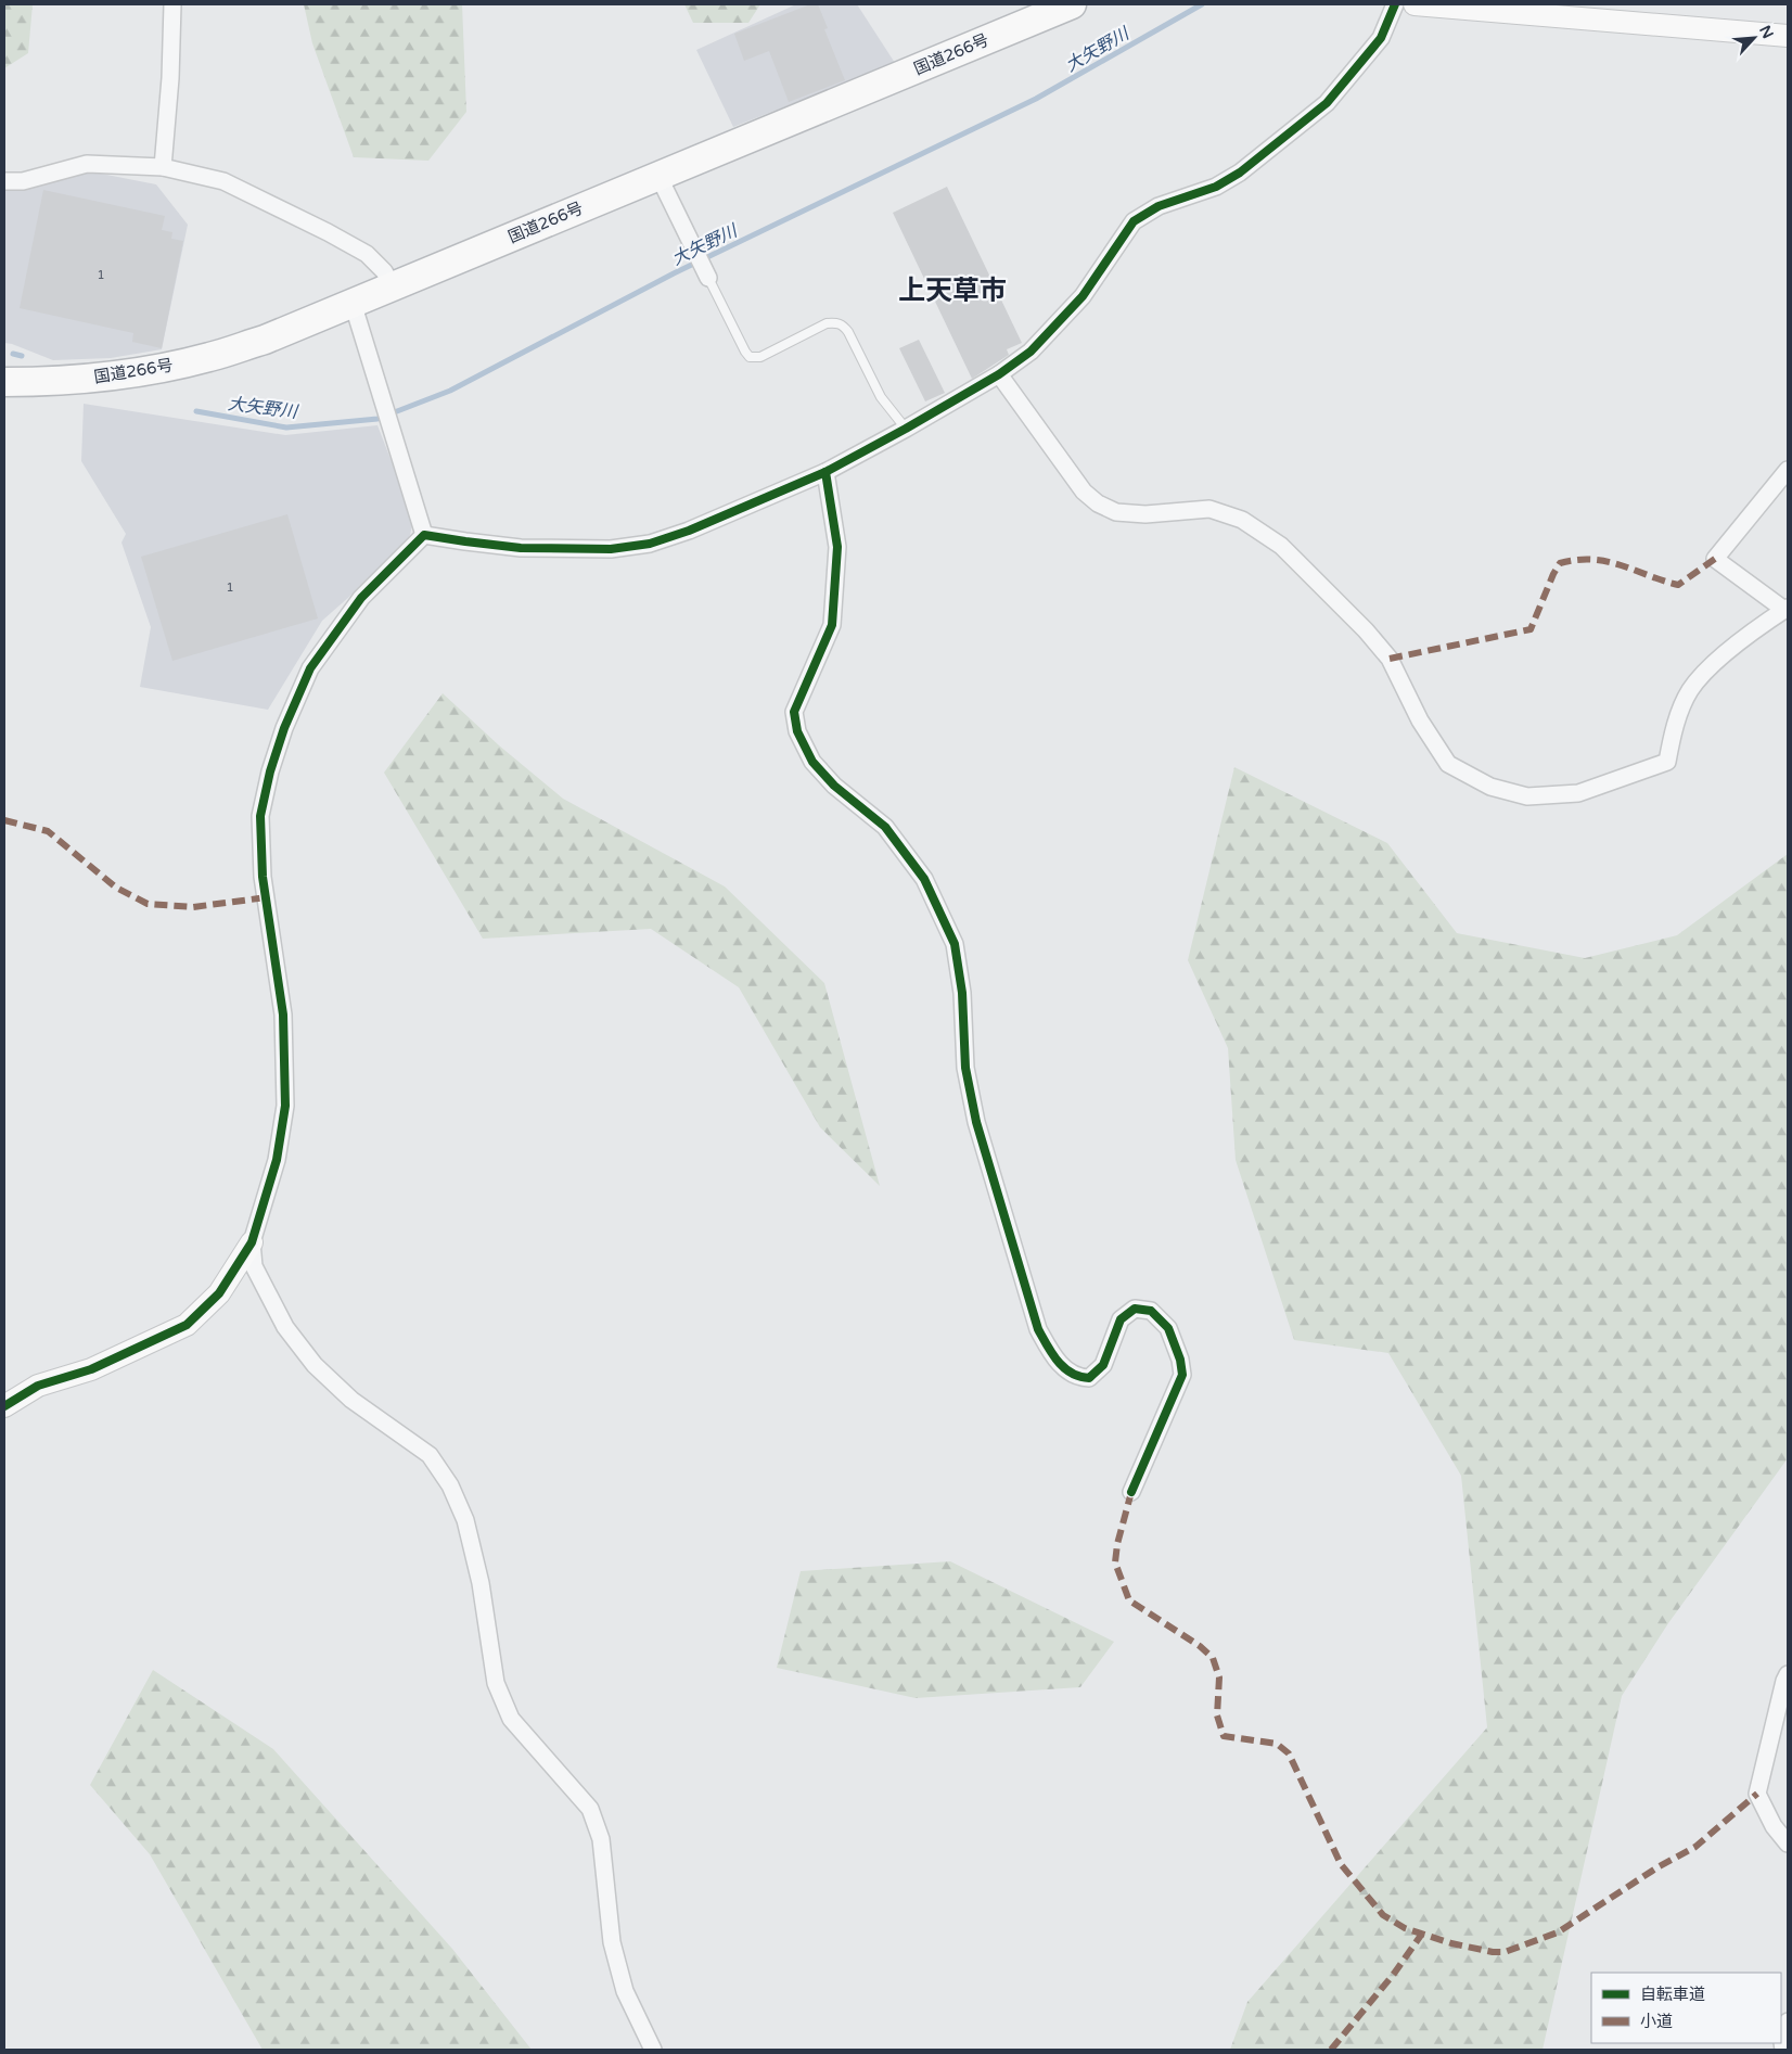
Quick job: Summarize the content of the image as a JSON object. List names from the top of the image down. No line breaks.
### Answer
{"streets":{"highway":["国道266号"]},"districts":["上天草市"],"water":["大矢野川"],"house_numbers":["1","1"],"legend":["自転車道","小道"],"north":"top right"}
